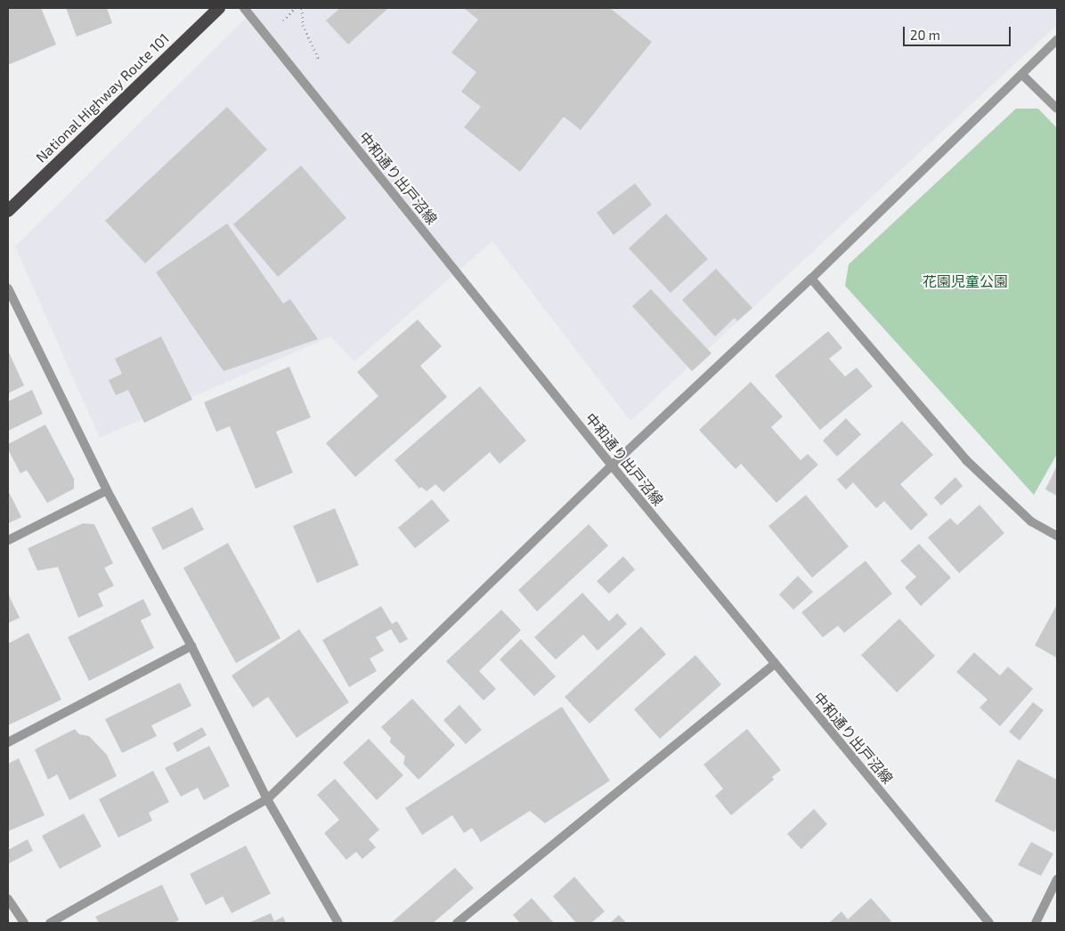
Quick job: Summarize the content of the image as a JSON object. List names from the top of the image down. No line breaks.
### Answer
{"streets":{"highway":["National Highway Route 101"],"street":["中和通り出戸沼線"]},"parks":["花園児童公園"],"scale_bar":"20 m"}
